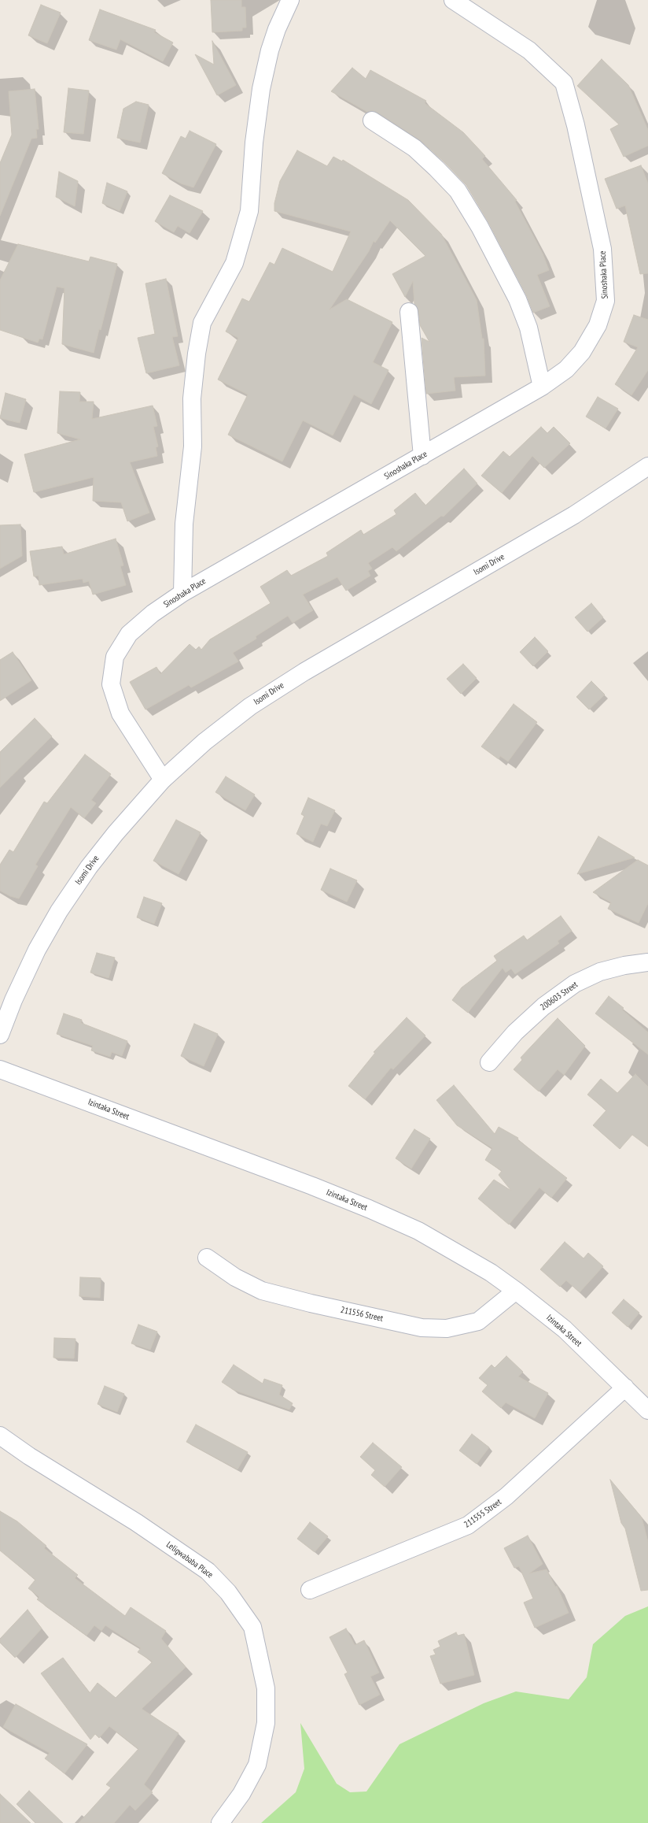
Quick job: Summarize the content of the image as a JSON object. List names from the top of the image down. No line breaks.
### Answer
{"streets":{"street":["Sinoshaka Place","Isomi Drive","200603 Street","Izintaka Street","211556 Street","211555 Street","Leligwababa Place"]},"crossings":[["Sinoshaka Place","Isomi Drive"],["Izintaka Street","211556 Street"],["Izintaka Street","211555 Street"]]}
